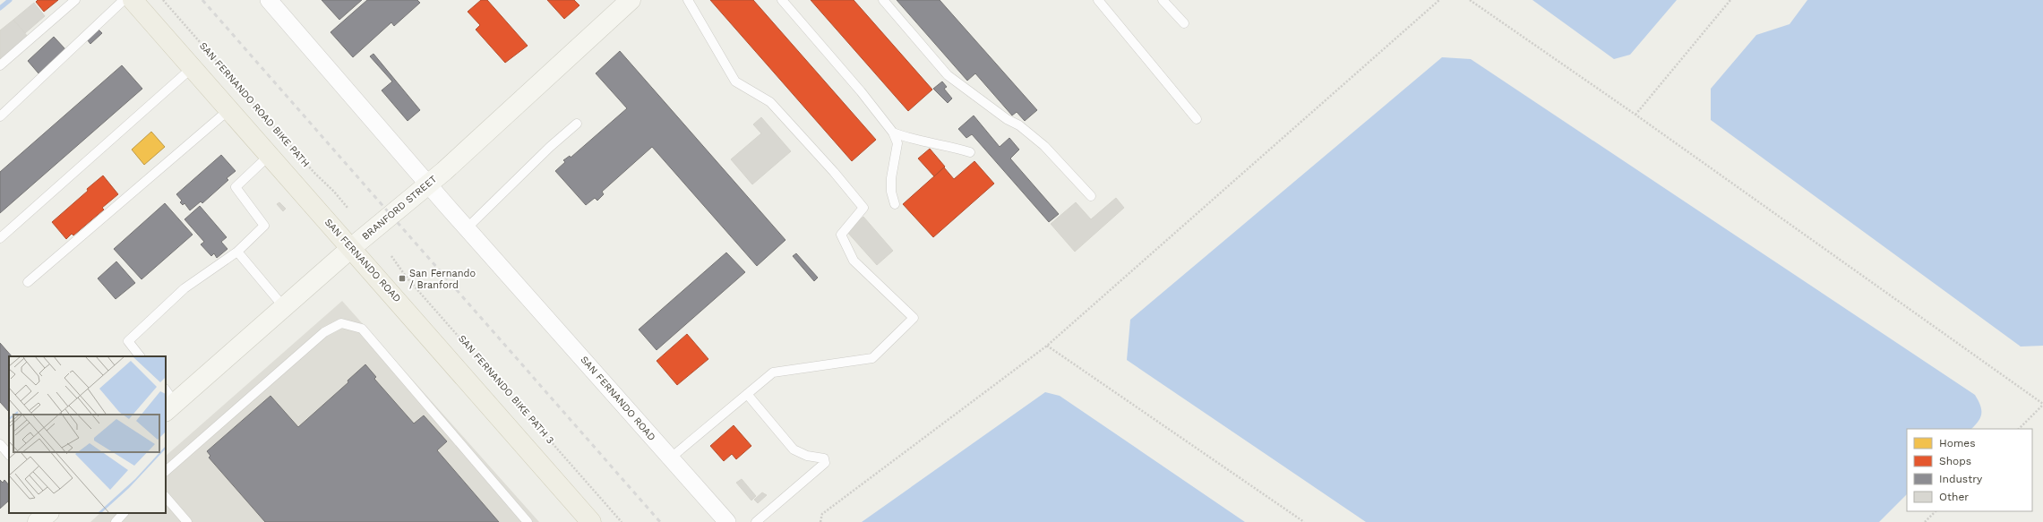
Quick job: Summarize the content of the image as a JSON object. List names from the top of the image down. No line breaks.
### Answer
{"streets":{"main road":["BRANFORD STREET","SAN FERNANDO ROAD"],"path":["SAN FERNANDO ROAD BIKE PATH","SAN FERNANDO BIKE PATH 3"]},"crossings":[["BRANFORD STREET","SAN FERNANDO ROAD"]],"places":{"transit":["San Fernando / Branford"]},"legend":["Homes","Shops","Industry","Other"]}
